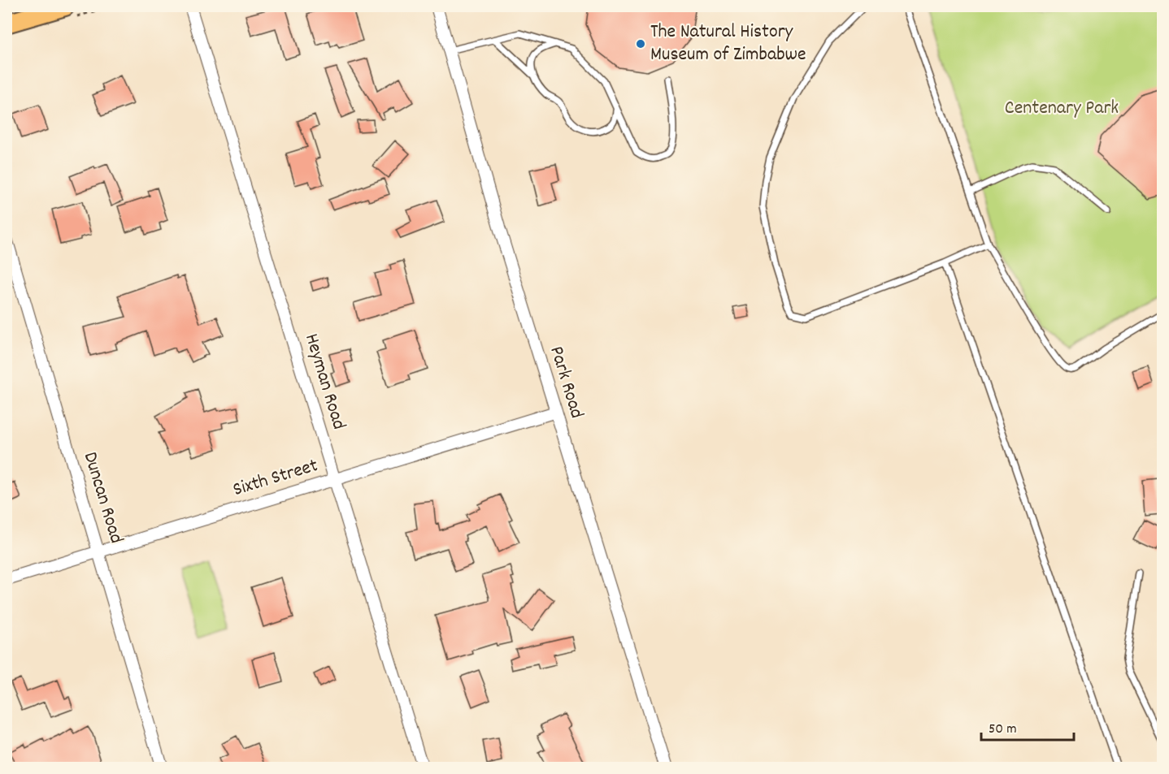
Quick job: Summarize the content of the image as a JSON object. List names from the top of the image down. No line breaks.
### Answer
{"streets":{"street":["Heyman Road","Park Road","Sixth Street","Duncan Road"]},"crossings":[["Heyman Road","Sixth Street"],["Park Road","Sixth Street"],["Sixth Street","Duncan Road"]],"parks":["Centenary Park"],"places":["The Natural History Museum of Zimbabwe"],"scale_bar":"50 m"}
